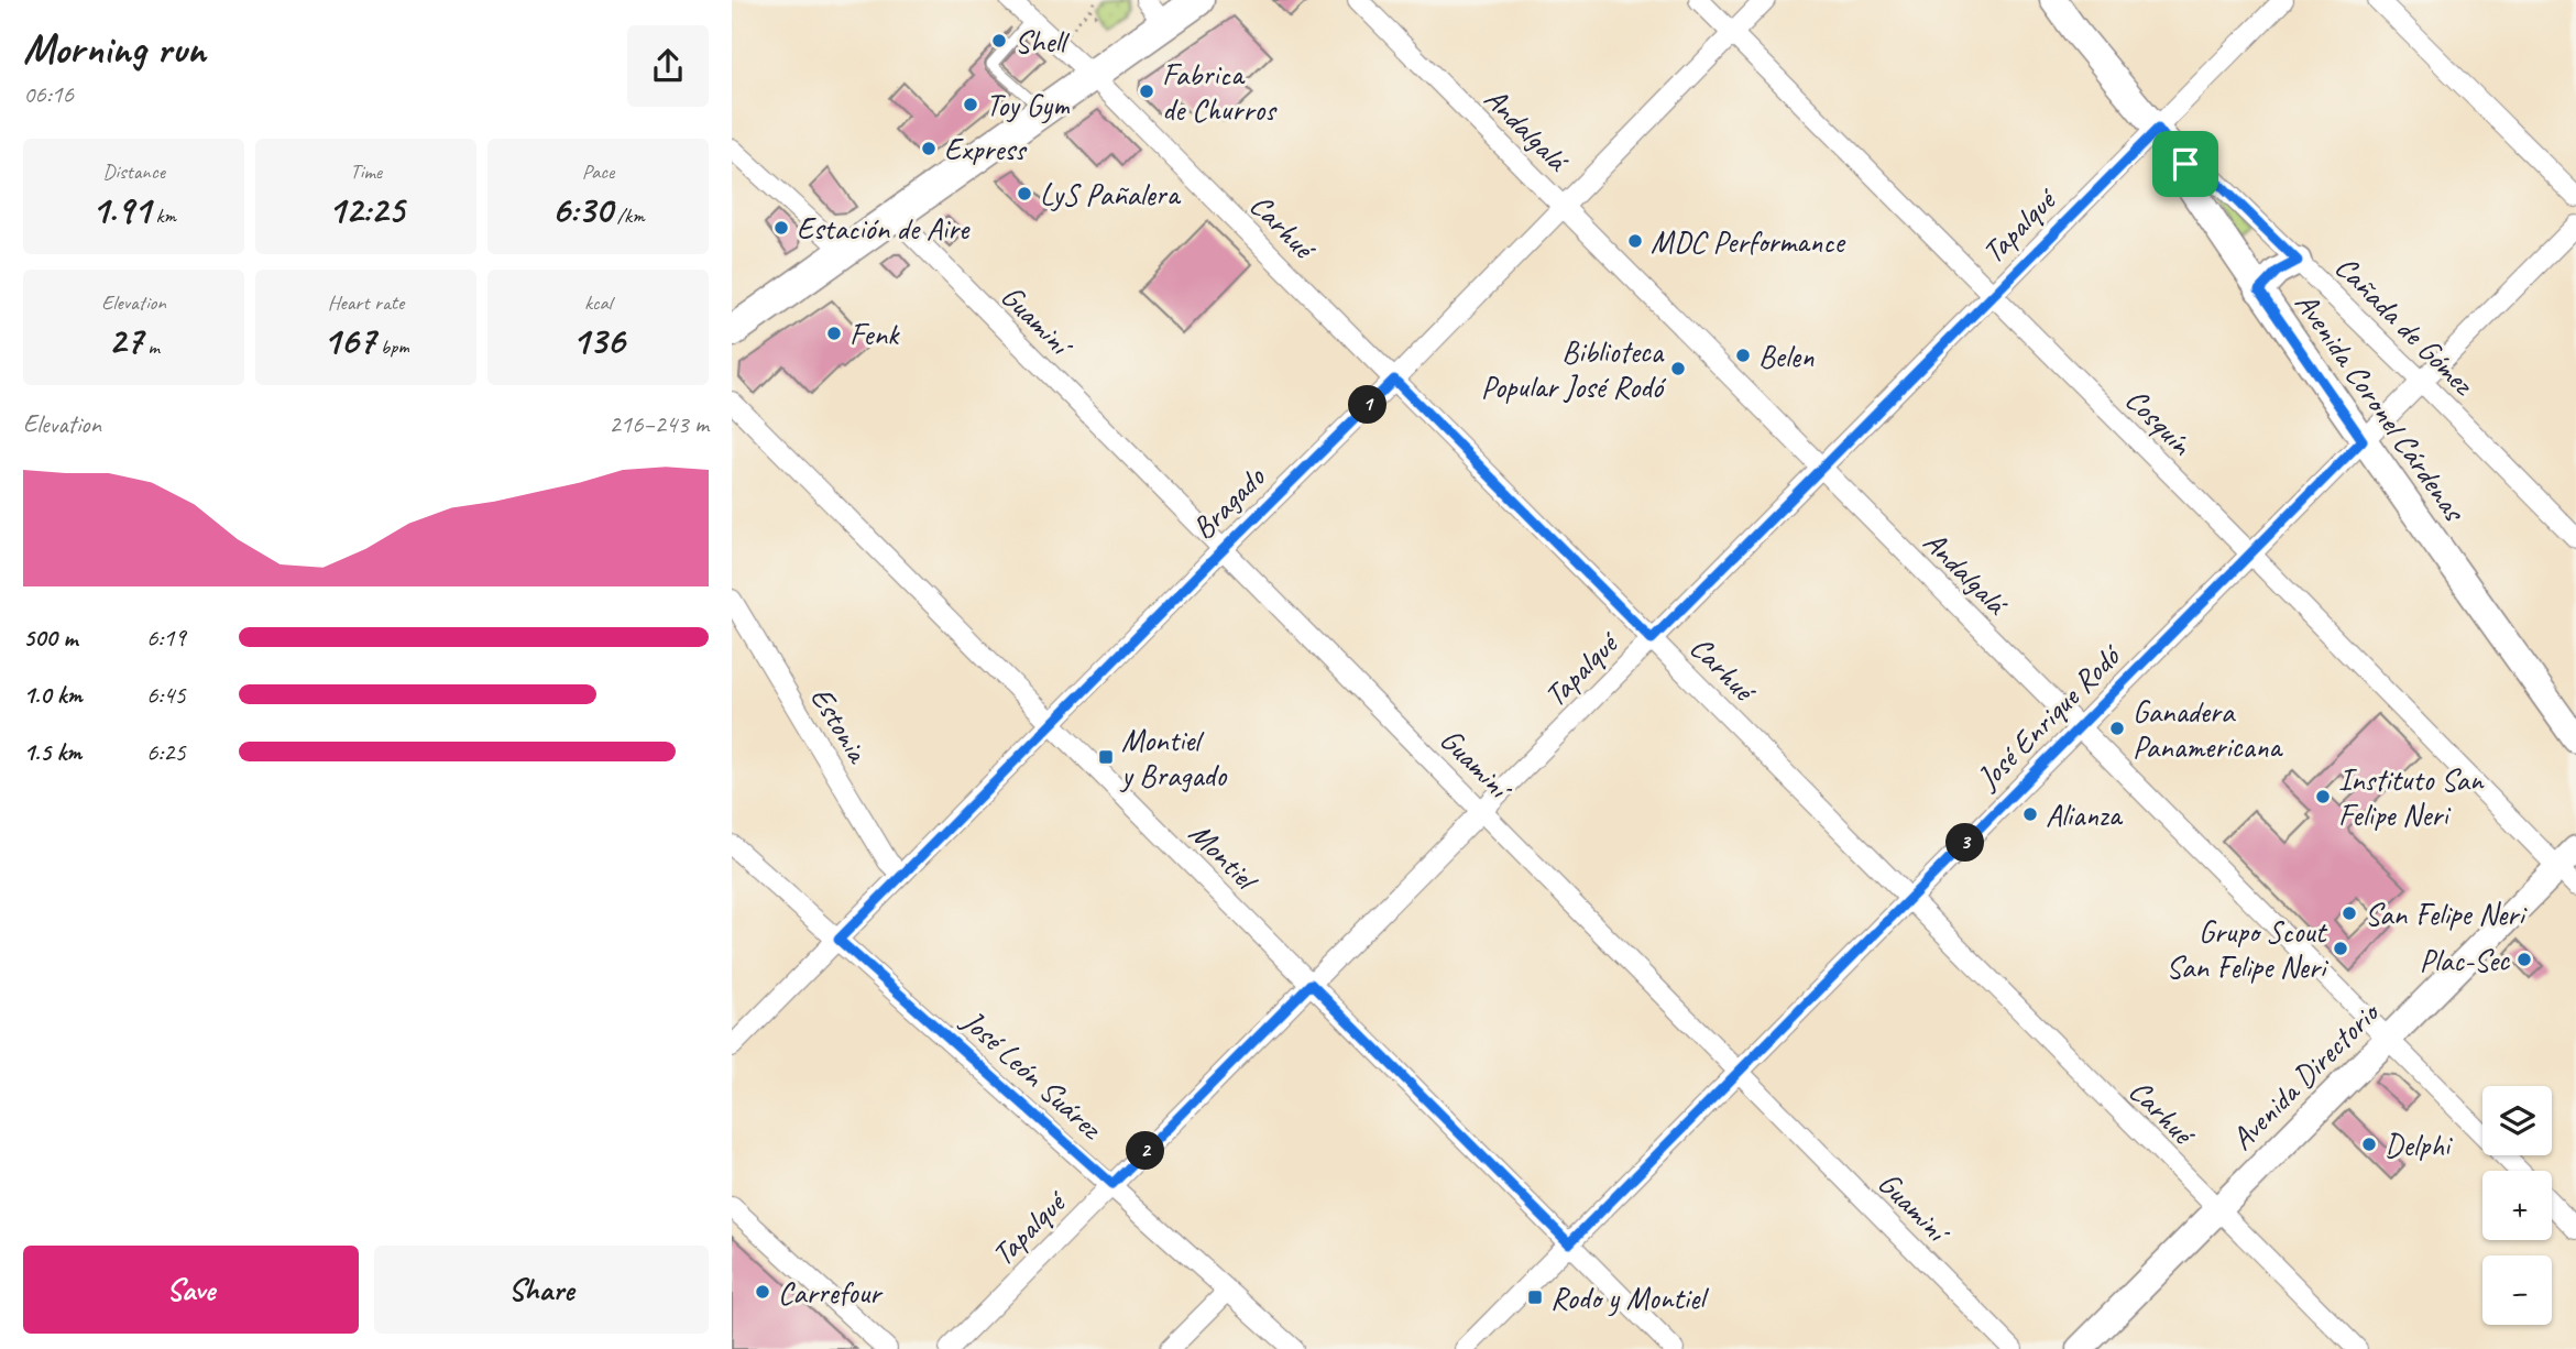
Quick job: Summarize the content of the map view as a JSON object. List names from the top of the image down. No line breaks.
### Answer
{"streets":{"street":["Andalgalá","Carhué","Tapalqué","Guaminí","Cañada de Gómez","Avenida Coronel Cárdenas","Cosquín","Bragado","José Enrique Rodó","Estonia","Montiel","José León Suárez","Avenida Directorio"]},"crossings":[["Andalgalá","Tapalqué"],["Andalgalá","Bragado"],["Andalgalá","José Enrique Rodó"],["Andalgalá","Avenida Directorio"],["Carhué","Tapalqué"],["Carhué","Bragado"],["Carhué","José Enrique Rodó"],["Carhué","Avenida Directorio"],["Tapalqué","Guaminí"],["Tapalqué","Avenida Coronel Cárdenas"],["Tapalqué","Cosquín"],["Tapalqué","Montiel"],["Tapalqué","José León Suárez"],["Guaminí","Bragado"],["Guaminí","José Enrique Rodó"],["Cañada de Gómez","Avenida Coronel Cárdenas"],["Cañada de Gómez","José Enrique Rodó"],["Avenida Coronel Cárdenas","José Enrique Rodó"],["Cosquín","Bragado"],["Cosquín","José Enrique Rodó"],["Cosquín","Avenida Directorio"],["Bragado","Estonia"],["Bragado","Montiel"],["Bragado","José León Suárez"],["José Enrique Rodó","Montiel"]],"places":{"other":["Shell","Fabrica de Churros","Toy Gym","Express","LyS Pañalera","Estación de Aire","MDC Performance","Fenk","Belen","Biblioteca Popular José Rodó","Ganadera Panamericana","Instituto San Felipe Neri","Alianza","San Felipe Neri","Grupo Scout San Felipe Neri","Plac-Sec","Delphi","Carrefour"],"transit":["Montiel y Bragado","Rodo y Montiel"]},"page":{"heading":["Morning run","06:16"],"stats":[["Distance","1.91 km"],["Time","12:25"],["Pace","6:30 /km"],["Elevation","27 m"],["Heart rate","167 bpm"],["kcal","136"]],"pins":["1","3","2"],"chart":["Elevation","216–243 m"],"list":[{"name":"500 m","note":"6:19"},{"name":"1.0 km","note":"6:45"},{"name":"1.5 km","note":"6:25"}],"map_buttons":["+","−"],"buttons":["Save","Share"]}}
